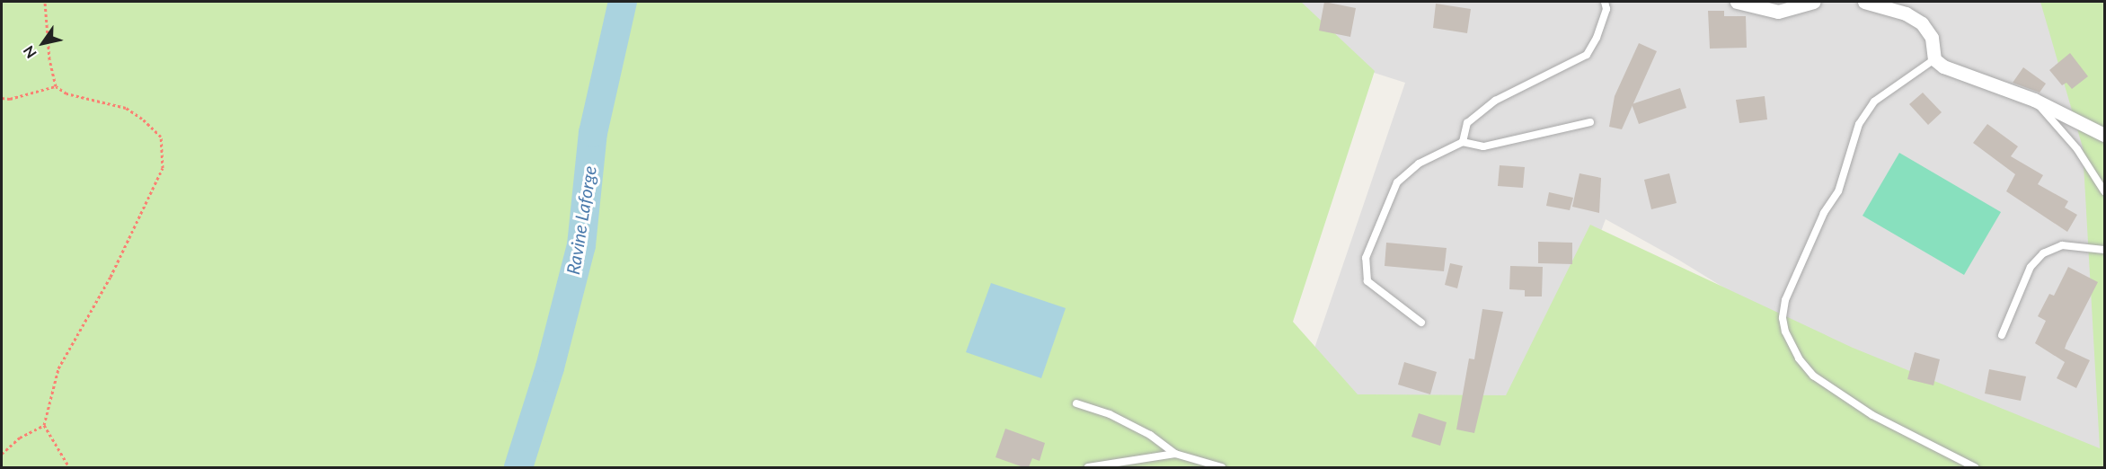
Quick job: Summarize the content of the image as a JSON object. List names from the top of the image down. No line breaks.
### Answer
{"water":["Ravine Laforge"],"north":"bottom left"}
